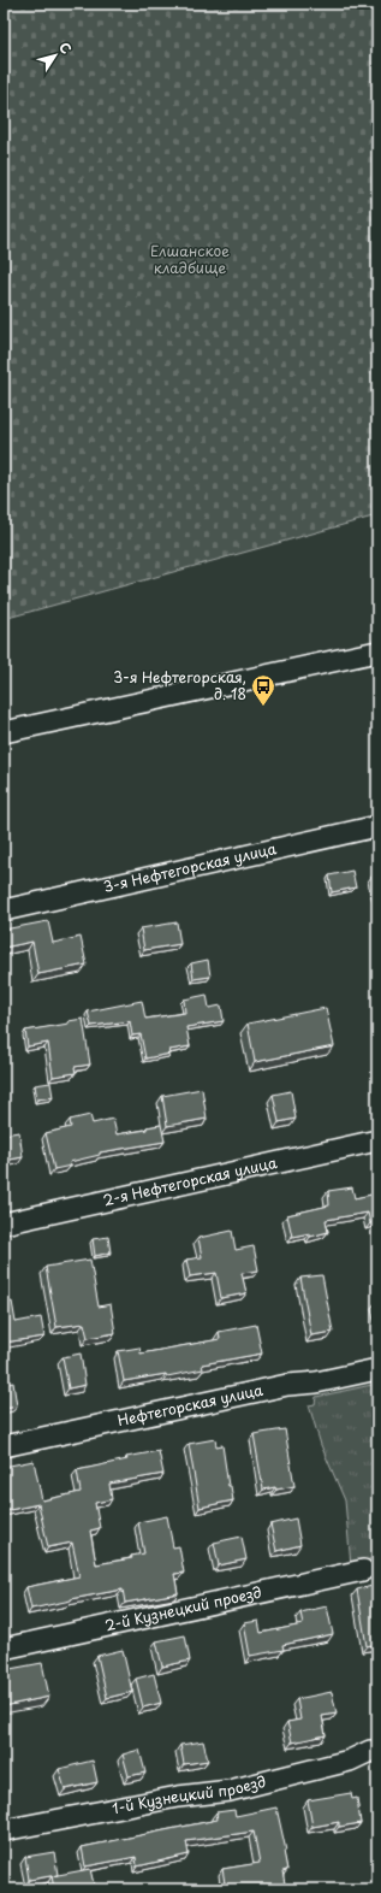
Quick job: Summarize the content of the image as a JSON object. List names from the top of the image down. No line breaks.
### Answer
{"streets":{"street":["3-я Нефтегорская улица","2-я Нефтегорская улица","Нефтегорская улица","2-й Кузнецкий проезд","1-й Кузнецкий проезд"]},"parks":["Елшанское кладбище"],"places":{"bus stop":["3-я Нефтегорская, д. 18"]},"north":"top right"}
